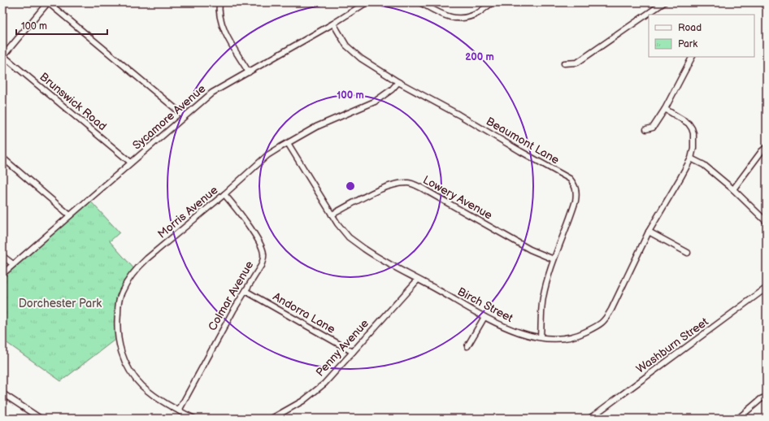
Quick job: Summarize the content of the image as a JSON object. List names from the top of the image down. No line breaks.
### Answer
{"streets":{"street":["Brunswick Road","Sycamore Avenue","Beaumont Lane","Lowery Avenue","Morris Avenue","Colmar Avenue","Birch Street","Andorra Lane","Washburn Street","Penny Avenue"]},"crossings":[["Brunswick Road","Sycamore Avenue"],["Sycamore Avenue","Beaumont Lane"],["Beaumont Lane","Lowery Avenue"],["Beaumont Lane","Morris Avenue"],["Beaumont Lane","Birch Street"],["Lowery Avenue","Birch Street"],["Morris Avenue","Colmar Avenue"],["Morris Avenue","Birch Street"],["Colmar Avenue","Andorra Lane"],["Birch Street","Penny Avenue"],["Andorra Lane","Penny Avenue"]],"parks":["Dorchester Park"],"legend":["Road","Park"],"scale_bar":"100 m","rings":["200 m","100 m"]}
